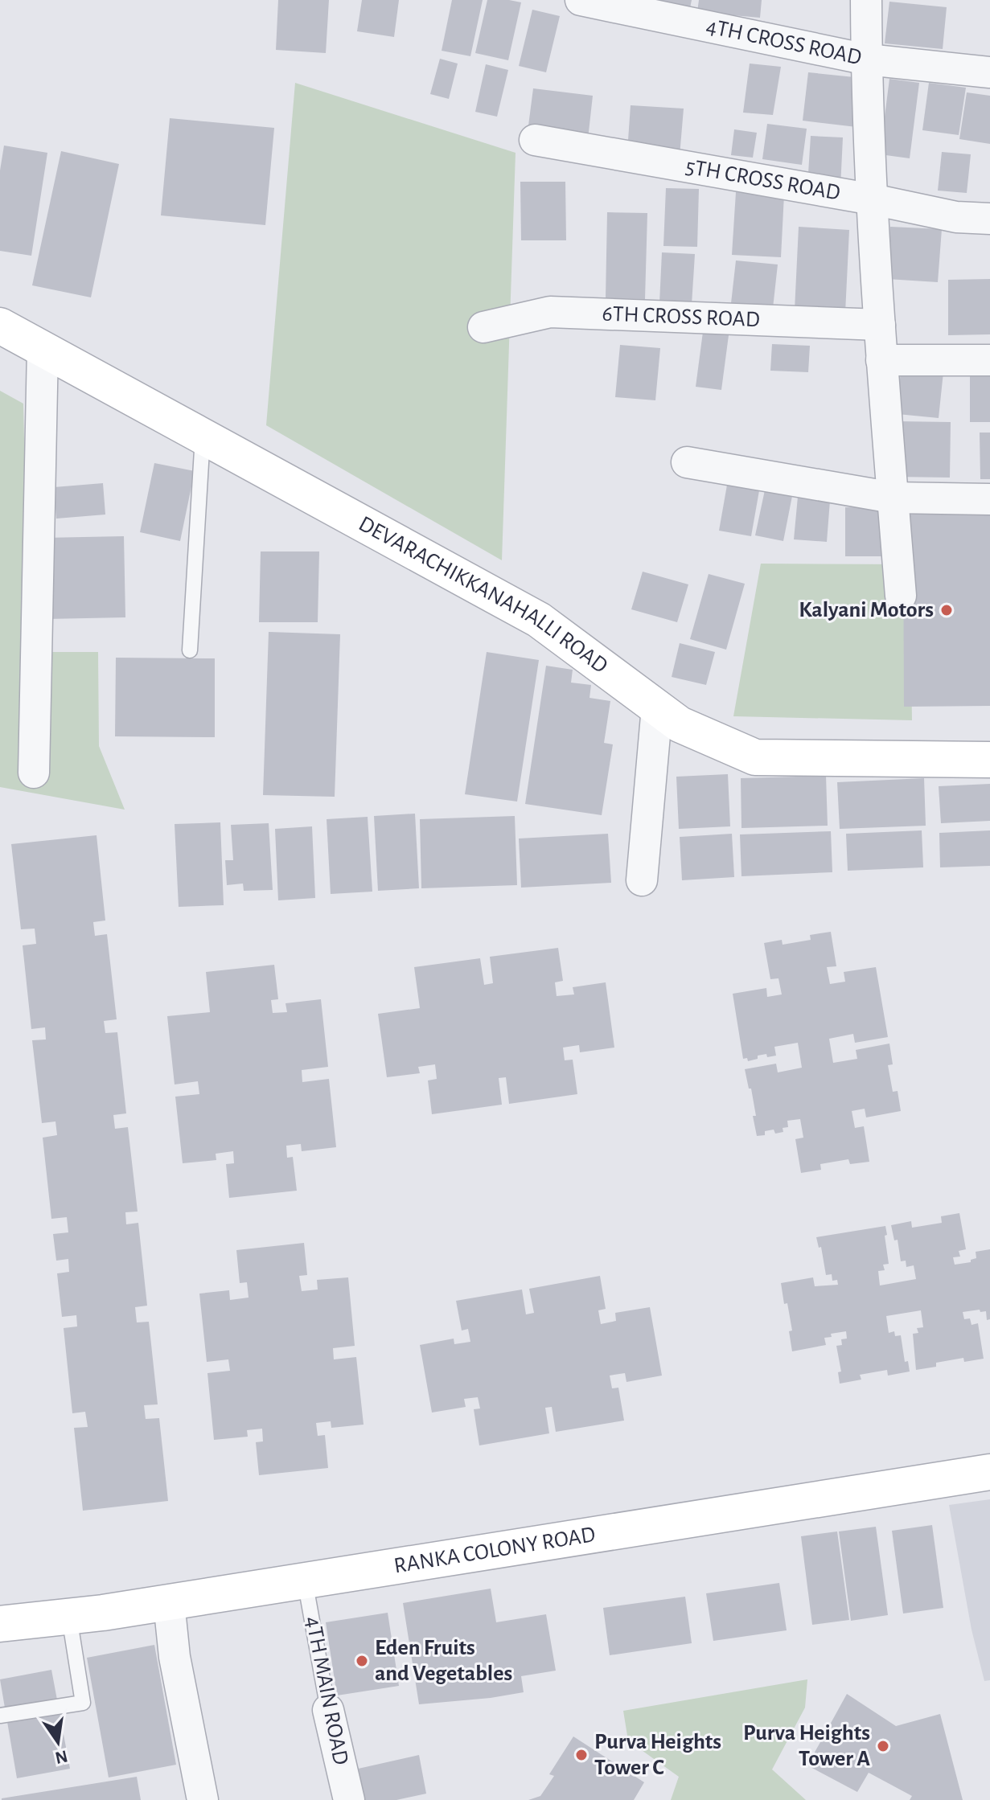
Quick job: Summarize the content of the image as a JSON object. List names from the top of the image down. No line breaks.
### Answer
{"streets":{"street":["4TH CROSS ROAD","5TH CROSS ROAD","6TH CROSS ROAD","DEVARACHIKKANAHALLI ROAD","RANKA COLONY ROAD","4TH MAIN ROAD"]},"crossings":[["RANKA COLONY ROAD","4TH MAIN ROAD"]],"places":["Kalyani Motors","Eden Fruits and Vegetables","Purva Heights Tower A","Purva Heights Tower C"],"north":"bottom"}
